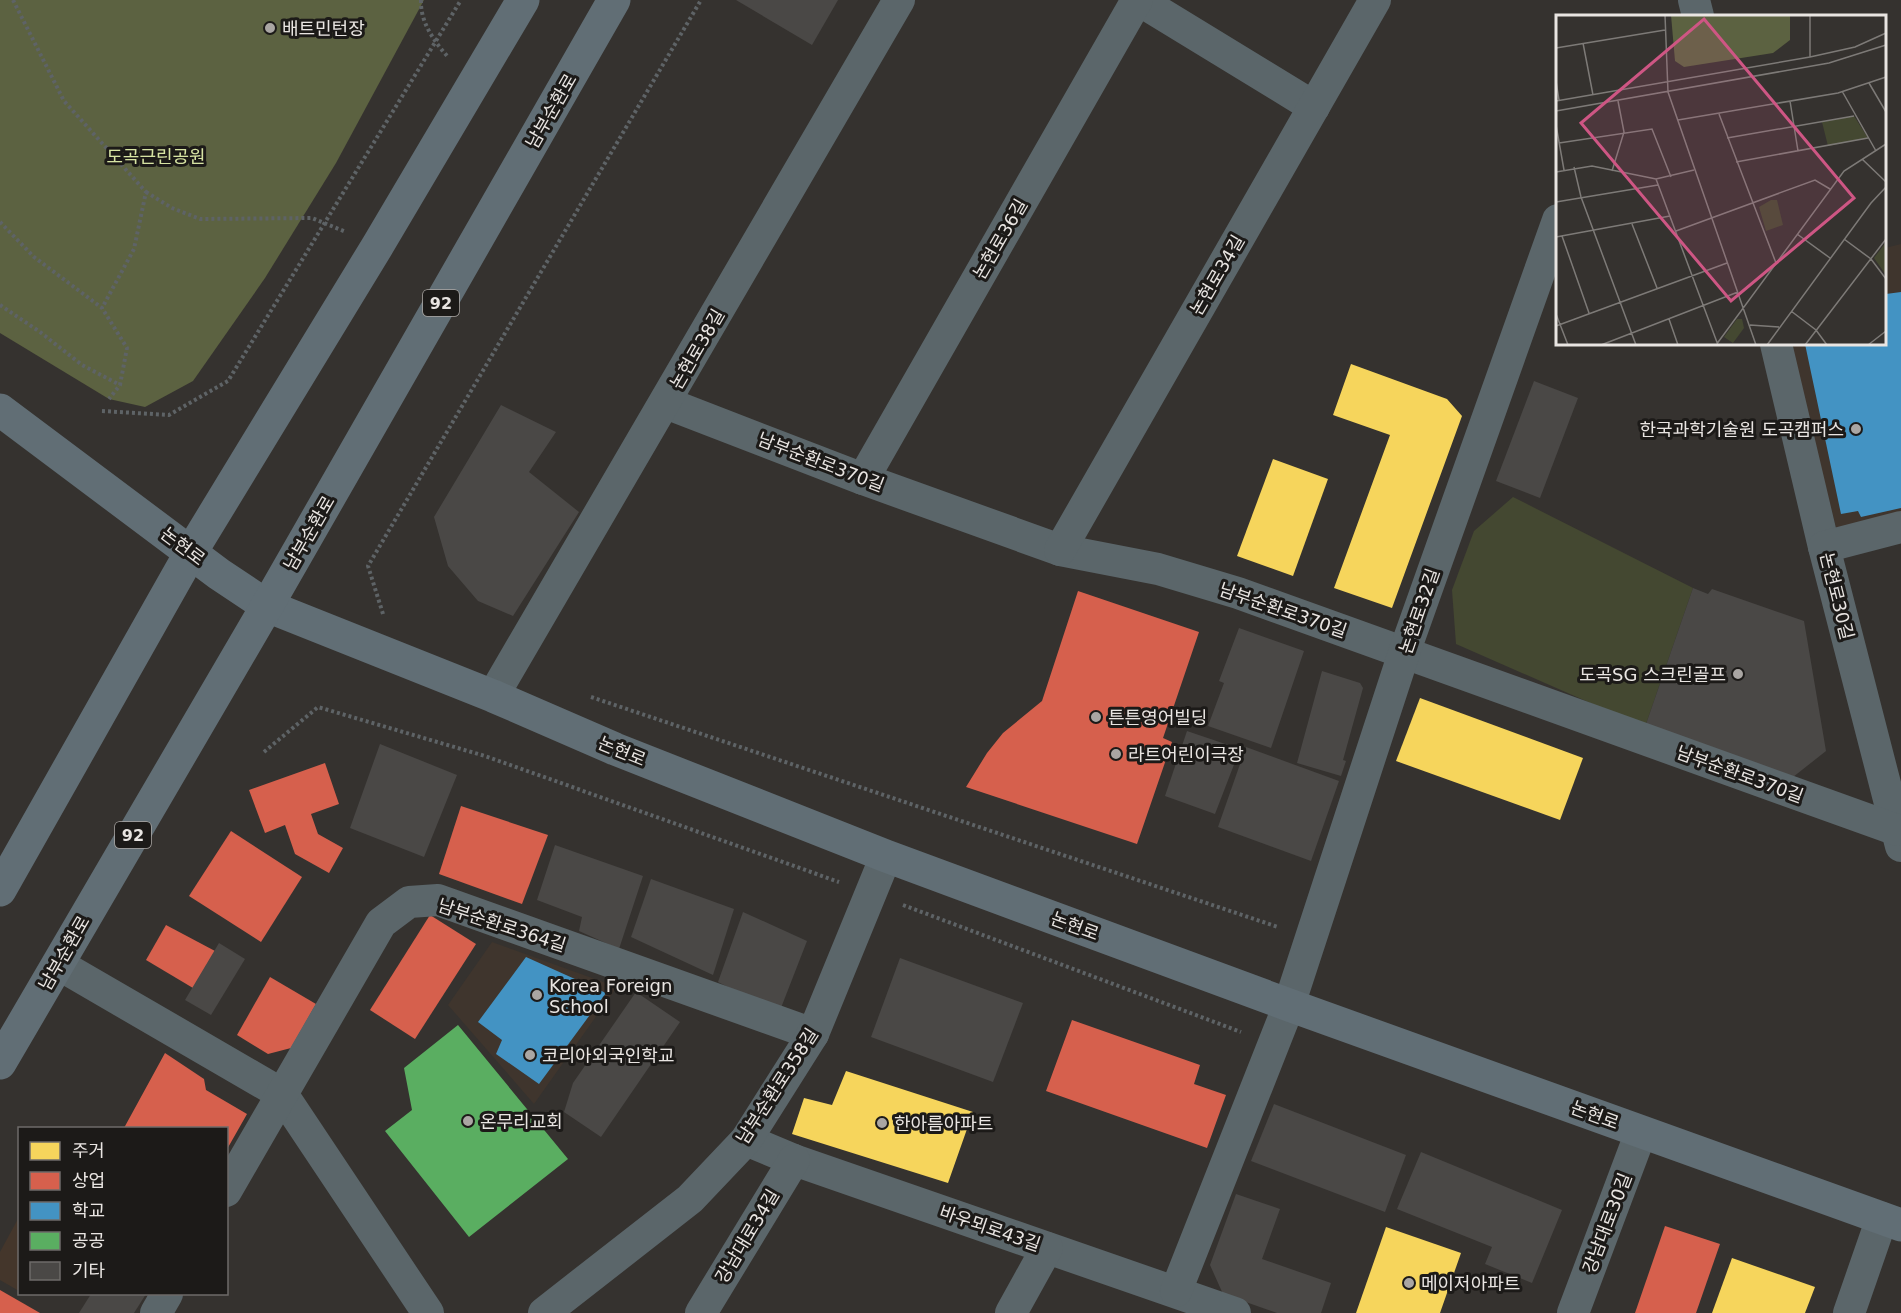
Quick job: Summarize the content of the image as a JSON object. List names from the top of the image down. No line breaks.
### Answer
{"streets":{"main road":["남부순환로","92","논현로"],"street":["논현로36길","논현로34길","논현로38길","남부순환로370길","논현로30길","논현로32길","남부순환로364길","남부순환로358길","강남대로30길","바우뫼로43길","강남대로34길"]},"crossings":[["남부순환로","논현로"],["논현로36길","남부순환로370길"],["논현로34길","남부순환로370길"],["논현로38길","남부순환로370길"],["논현로38길","논현로"],["남부순환로370길","논현로30길"],["남부순환로370길","논현로32길"],["논현로","논현로32길"],["논현로","남부순환로358길"],["논현로","강남대로30길"],["남부순환로364길","남부순환로358길"],["남부순환로358길","바우뫼로43길"],["바우뫼로43길","강남대로34길"]],"parks":["도곡근린공원"],"places":["배트민턴장","한국과학기술원 도곡캠퍼스","도곡SG 스크린골프","튼튼영어빌딩","라트어린이극장","Korea Foreign School","코리아외국인학교","온무리교회","한아름아파트","메이저아파트"],"legend":["주거","상업","학교","공공","기타"]}
